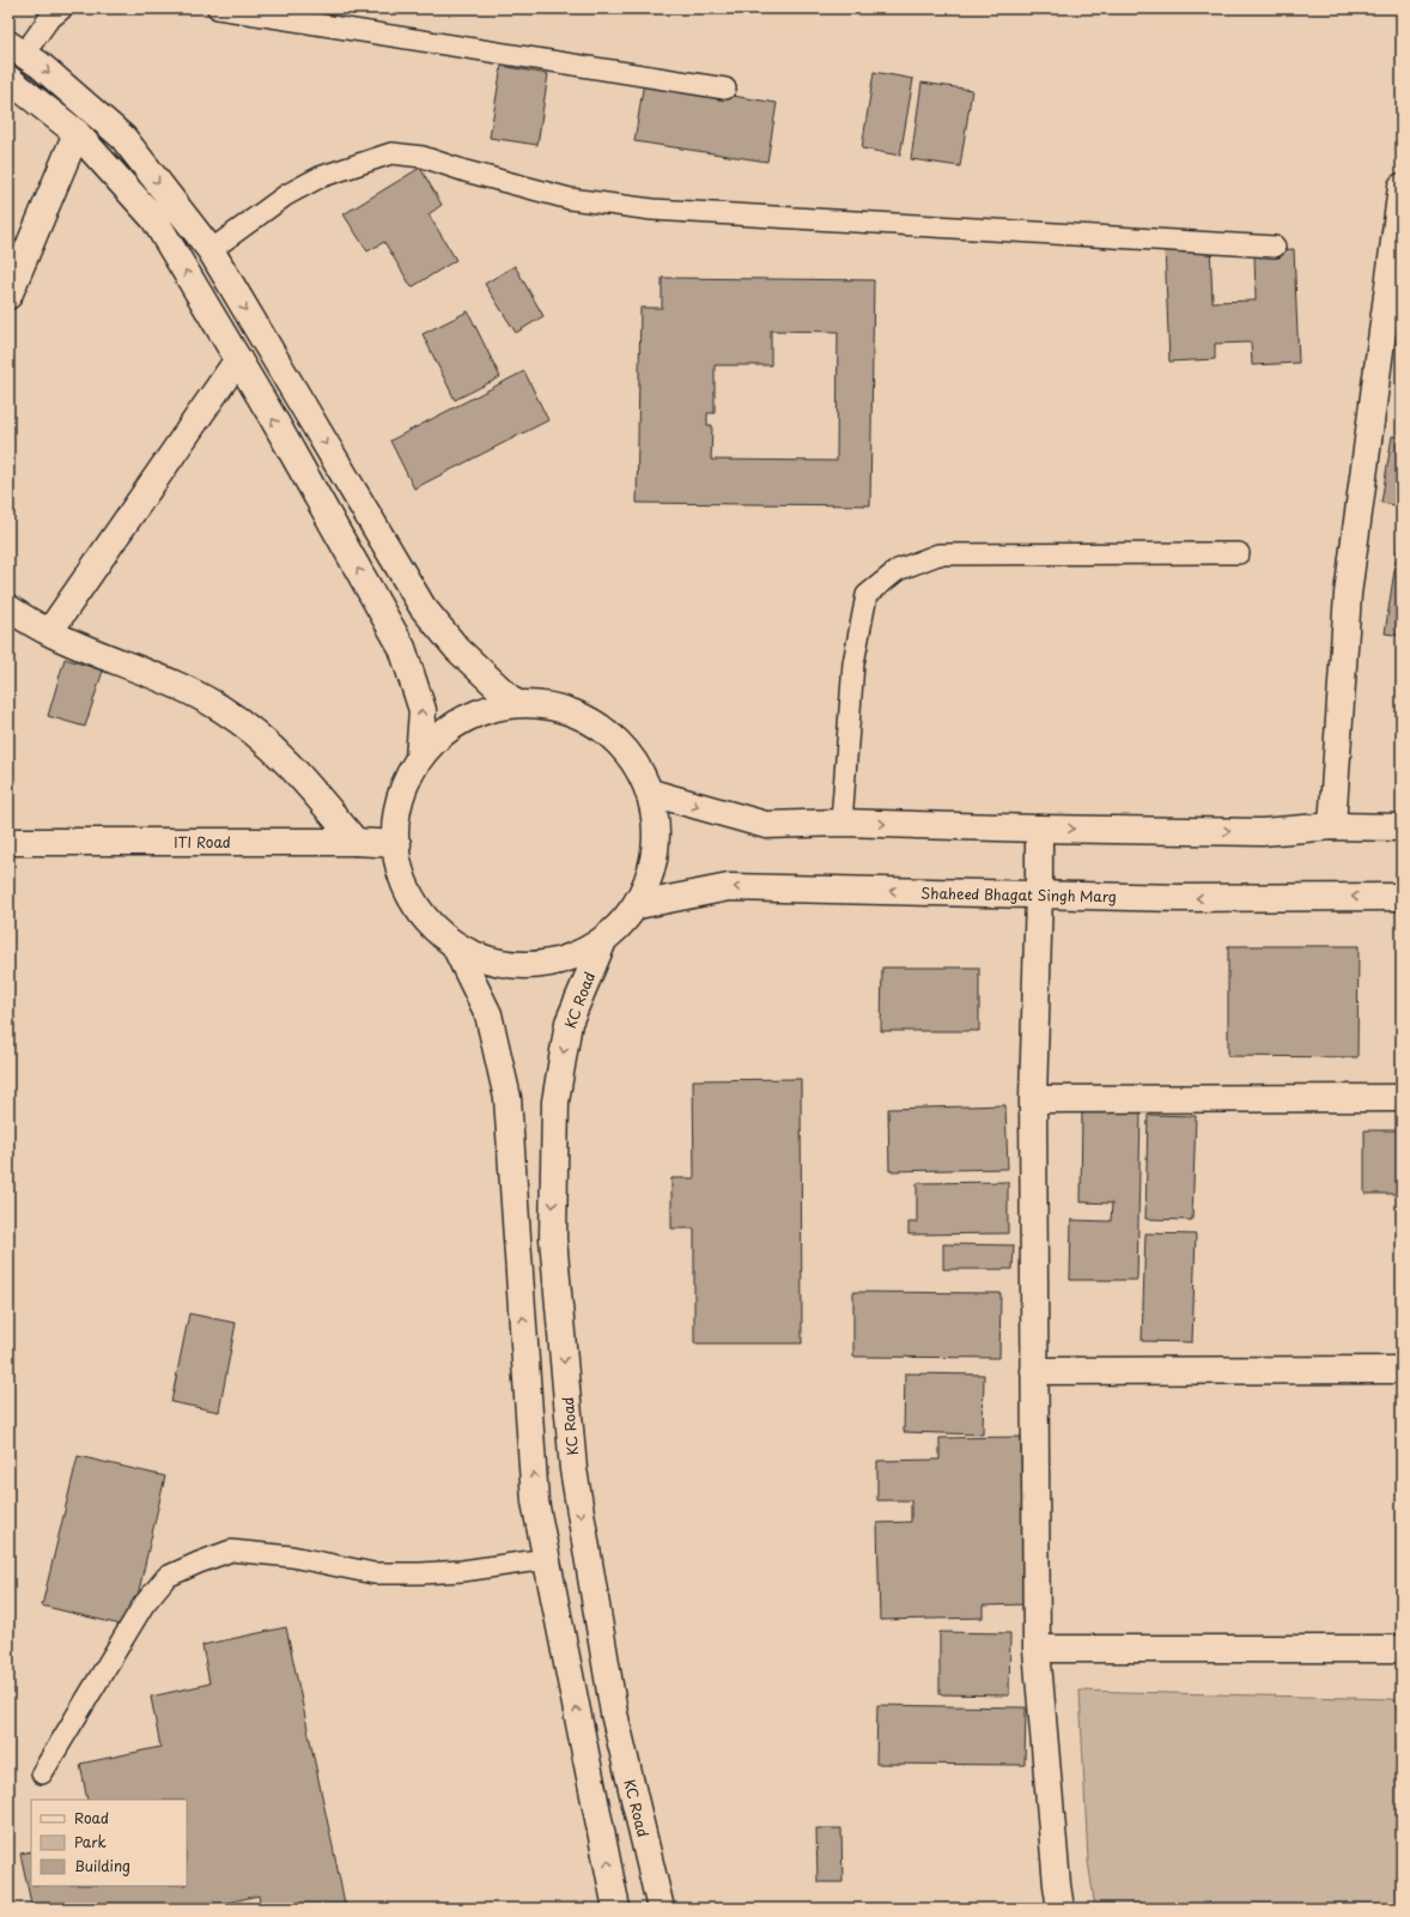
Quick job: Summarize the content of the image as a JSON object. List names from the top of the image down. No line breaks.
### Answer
{"streets":{"street":["ITI Road","Shaheed Bhagat Singh Marg","KC Road"]},"legend":["Road","Park","Building"]}
